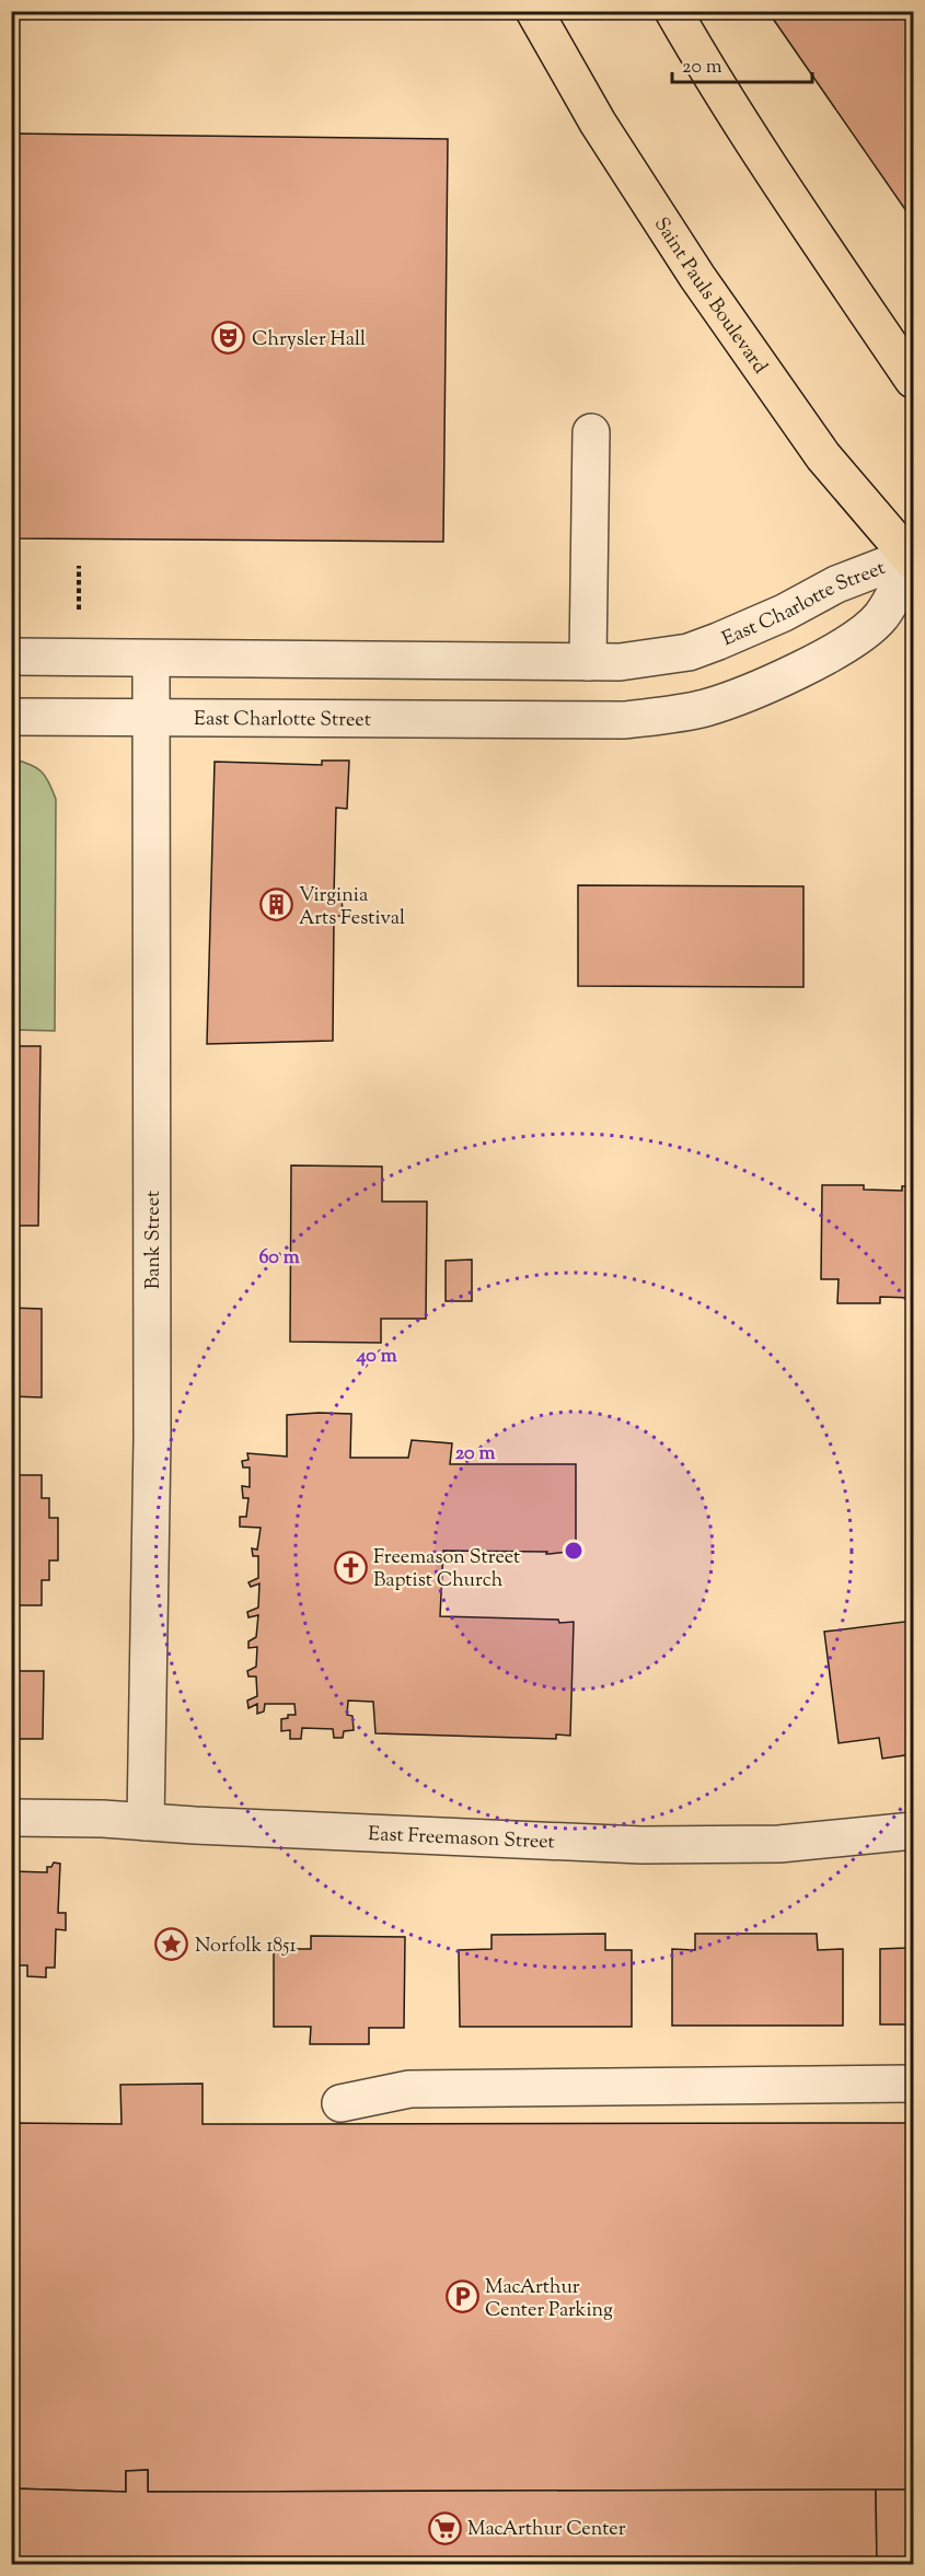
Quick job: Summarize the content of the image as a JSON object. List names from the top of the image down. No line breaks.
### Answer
{"streets":{"main road":["Saint Pauls Boulevard"],"street":["East Charlotte Street","Bank Street","East Freemason Street"]},"crossings":[["Saint Pauls Boulevard","East Charlotte Street"],["East Charlotte Street","Bank Street"],["Bank Street","East Freemason Street"]],"places":{"theatre":["Chrysler Hall"],"building":["Virginia Arts Festival"],"church":["Freemason Street Baptist Church"],"place":["Norfolk 1851"],"parking":["MacArthur Center Parking"],"supermarket":["MacArthur Center"]},"scale_bar":"20 m","rings":["60 m","40 m","20 m"]}
